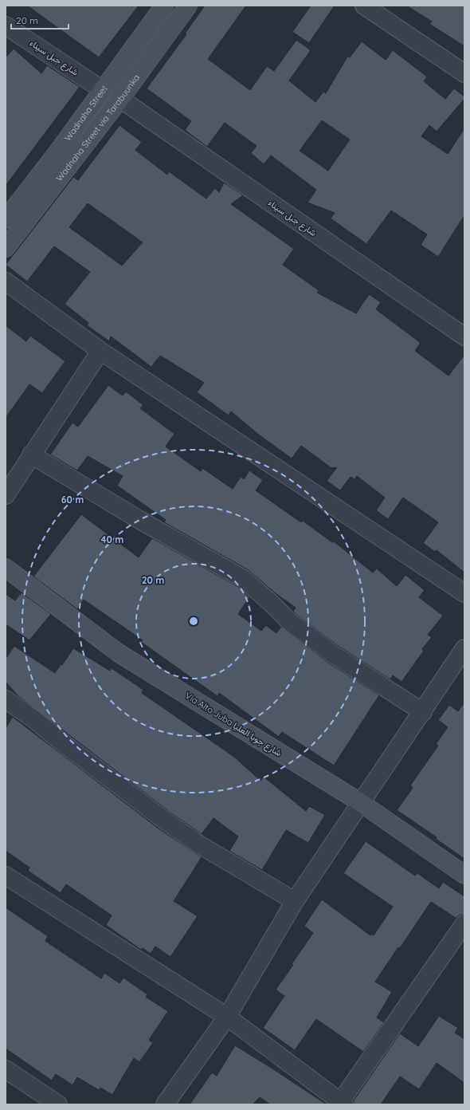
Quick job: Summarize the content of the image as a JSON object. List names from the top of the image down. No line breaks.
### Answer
{"streets":{"main road":["Wadnaha Street","Wadnaha Street via Tarabuunka","Via Alto Juba شارع جوبا العليا"],"street":["شارع جبل سيناء"]},"crossings":[["شارع جبل سيناء","Wadnaha Street"],["شارع جبل سيناء","Wadnaha Street via Tarabuunka"]],"scale_bar":"20 m","rings":["60 m","40 m","20 m"]}
